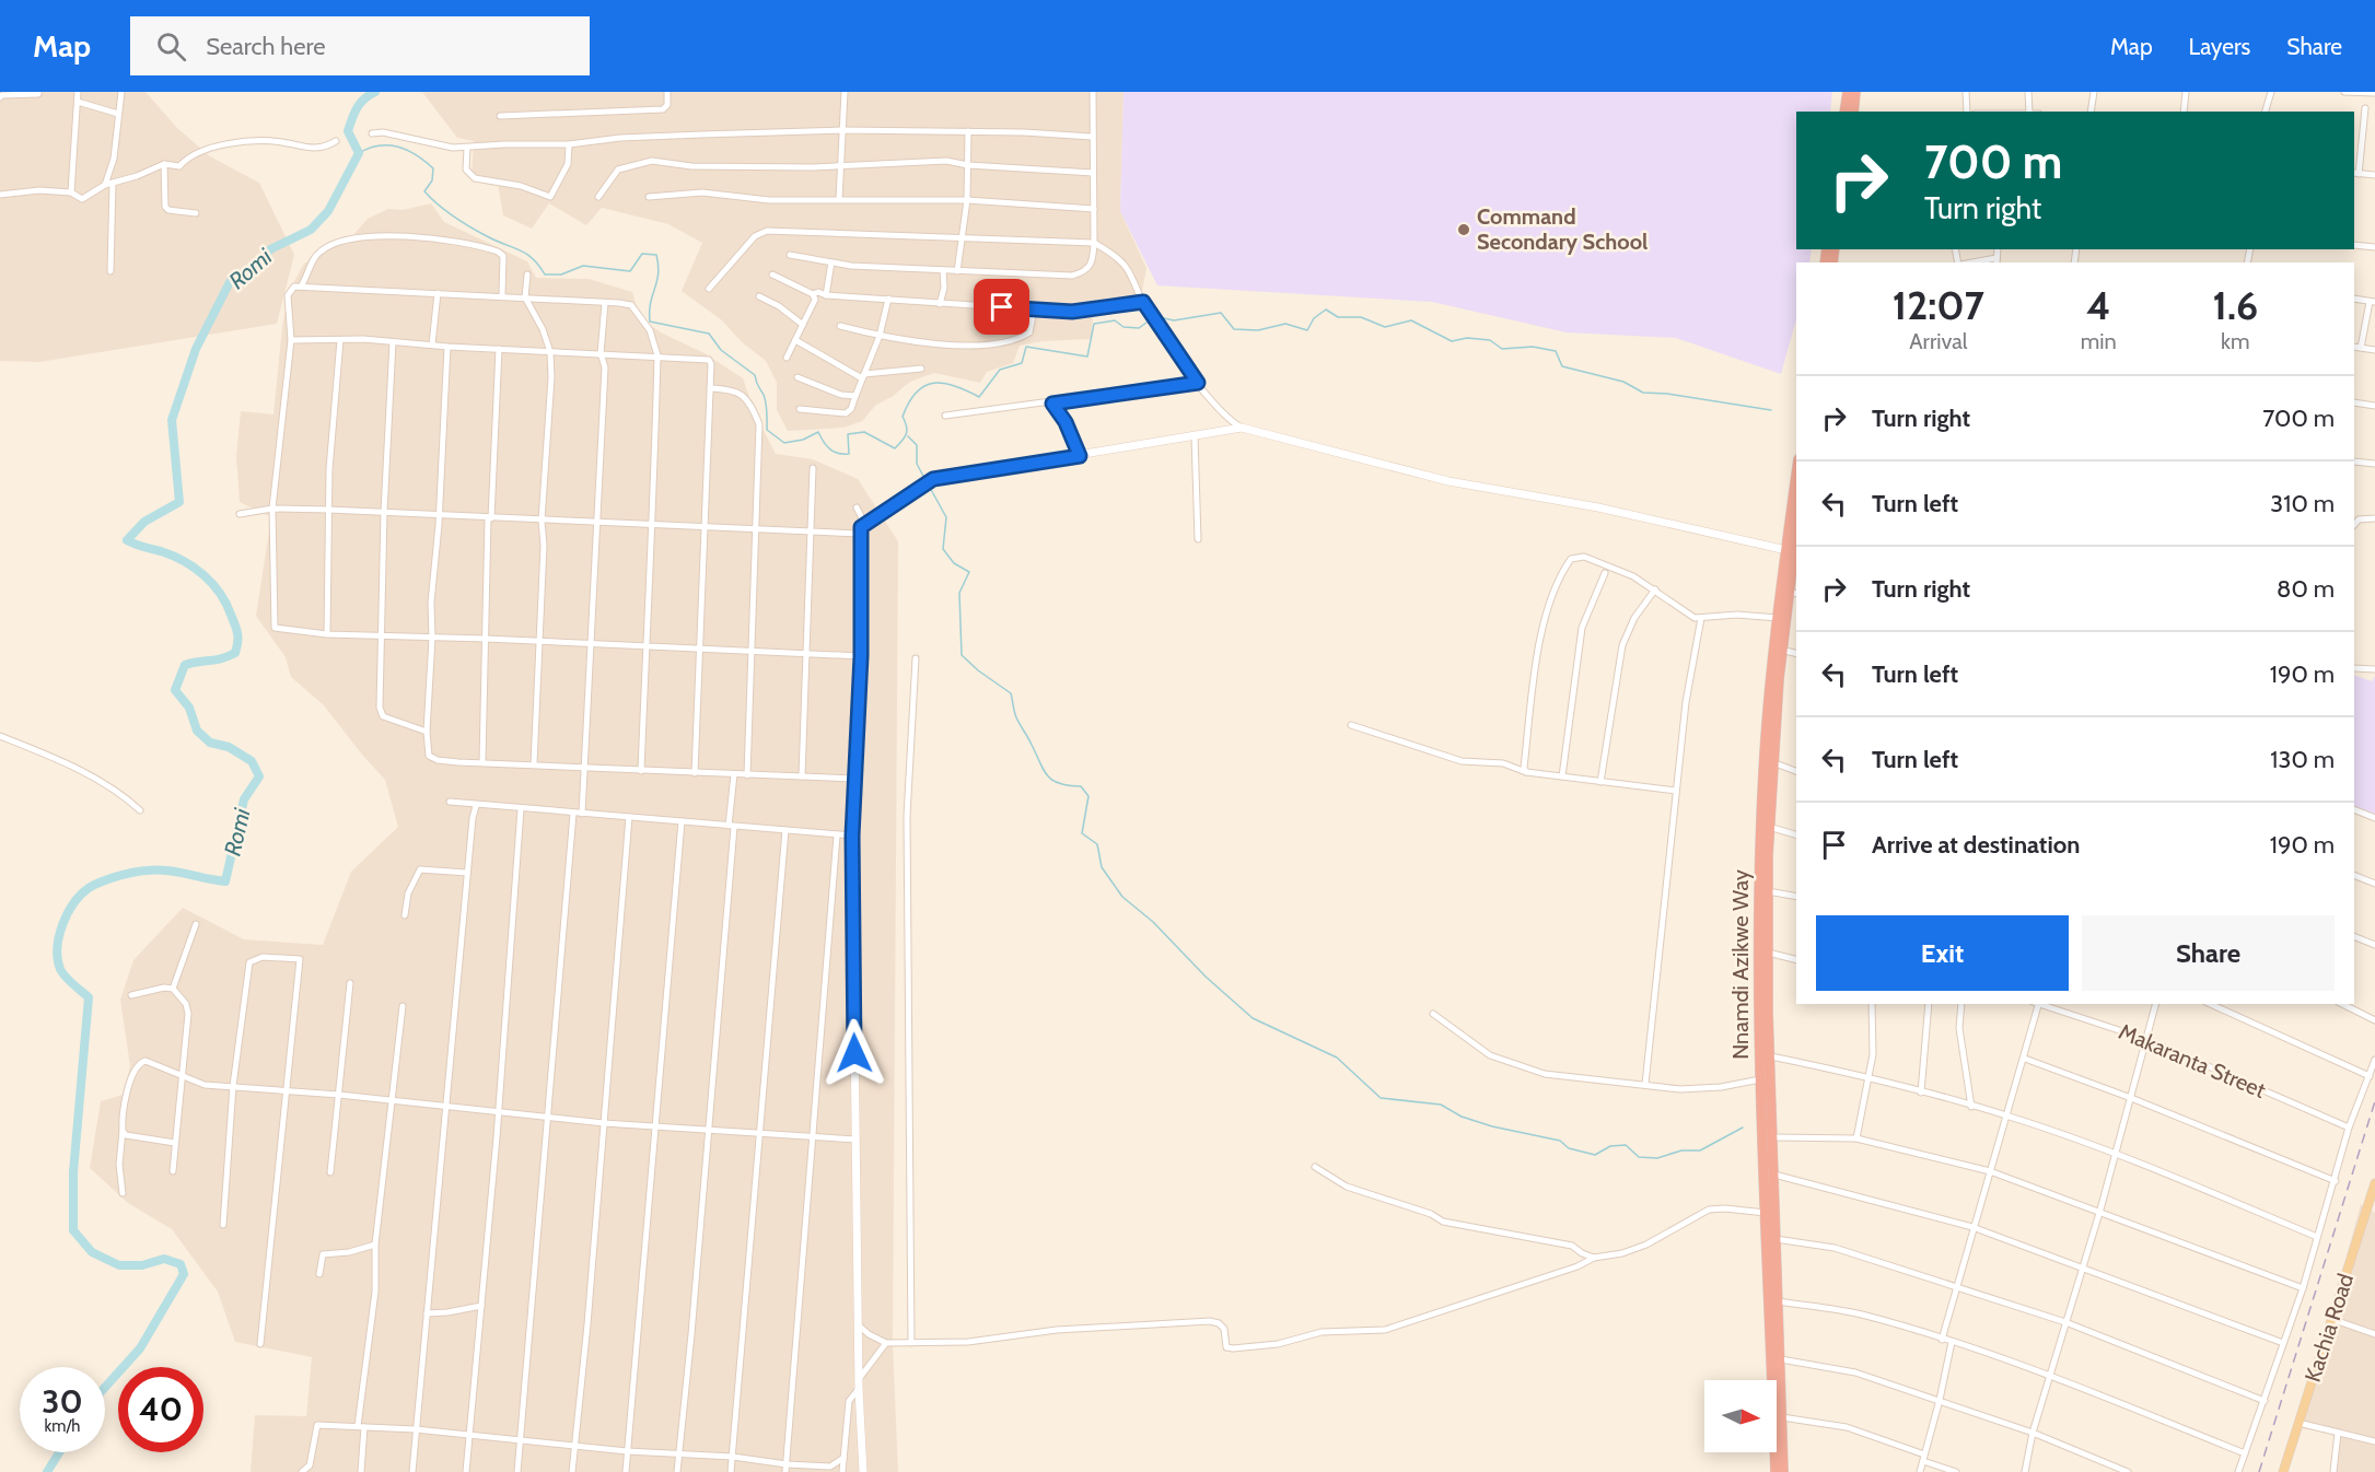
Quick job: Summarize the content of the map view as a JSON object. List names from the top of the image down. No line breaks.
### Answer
{"streets":{"highway":["Nnamdi Azikwe Way"],"main road":["Kachia Road"],"street":["Makaranta Street"]},"water":["Romi"],"places":["Command Secondary School"],"north":"right","page":{"header":"Map","search":"Search here","nav":["Map","Layers","Share"],"turn":["700 m","Turn right"],"eta":["12:07","Arrival","4","min","1.6","km"],"list":[{"name":"Turn right","value":"700 m"},{"name":"Turn left","value":"310 m"},{"name":"Turn right","value":"80 m"},{"name":"Turn left","value":"190 m"},{"name":"Turn left","value":"130 m"},{"name":"Arrive at destination","value":"190 m"}],"buttons":["Exit","Share"],"speed":"30 km/h","limit":"40"}}
